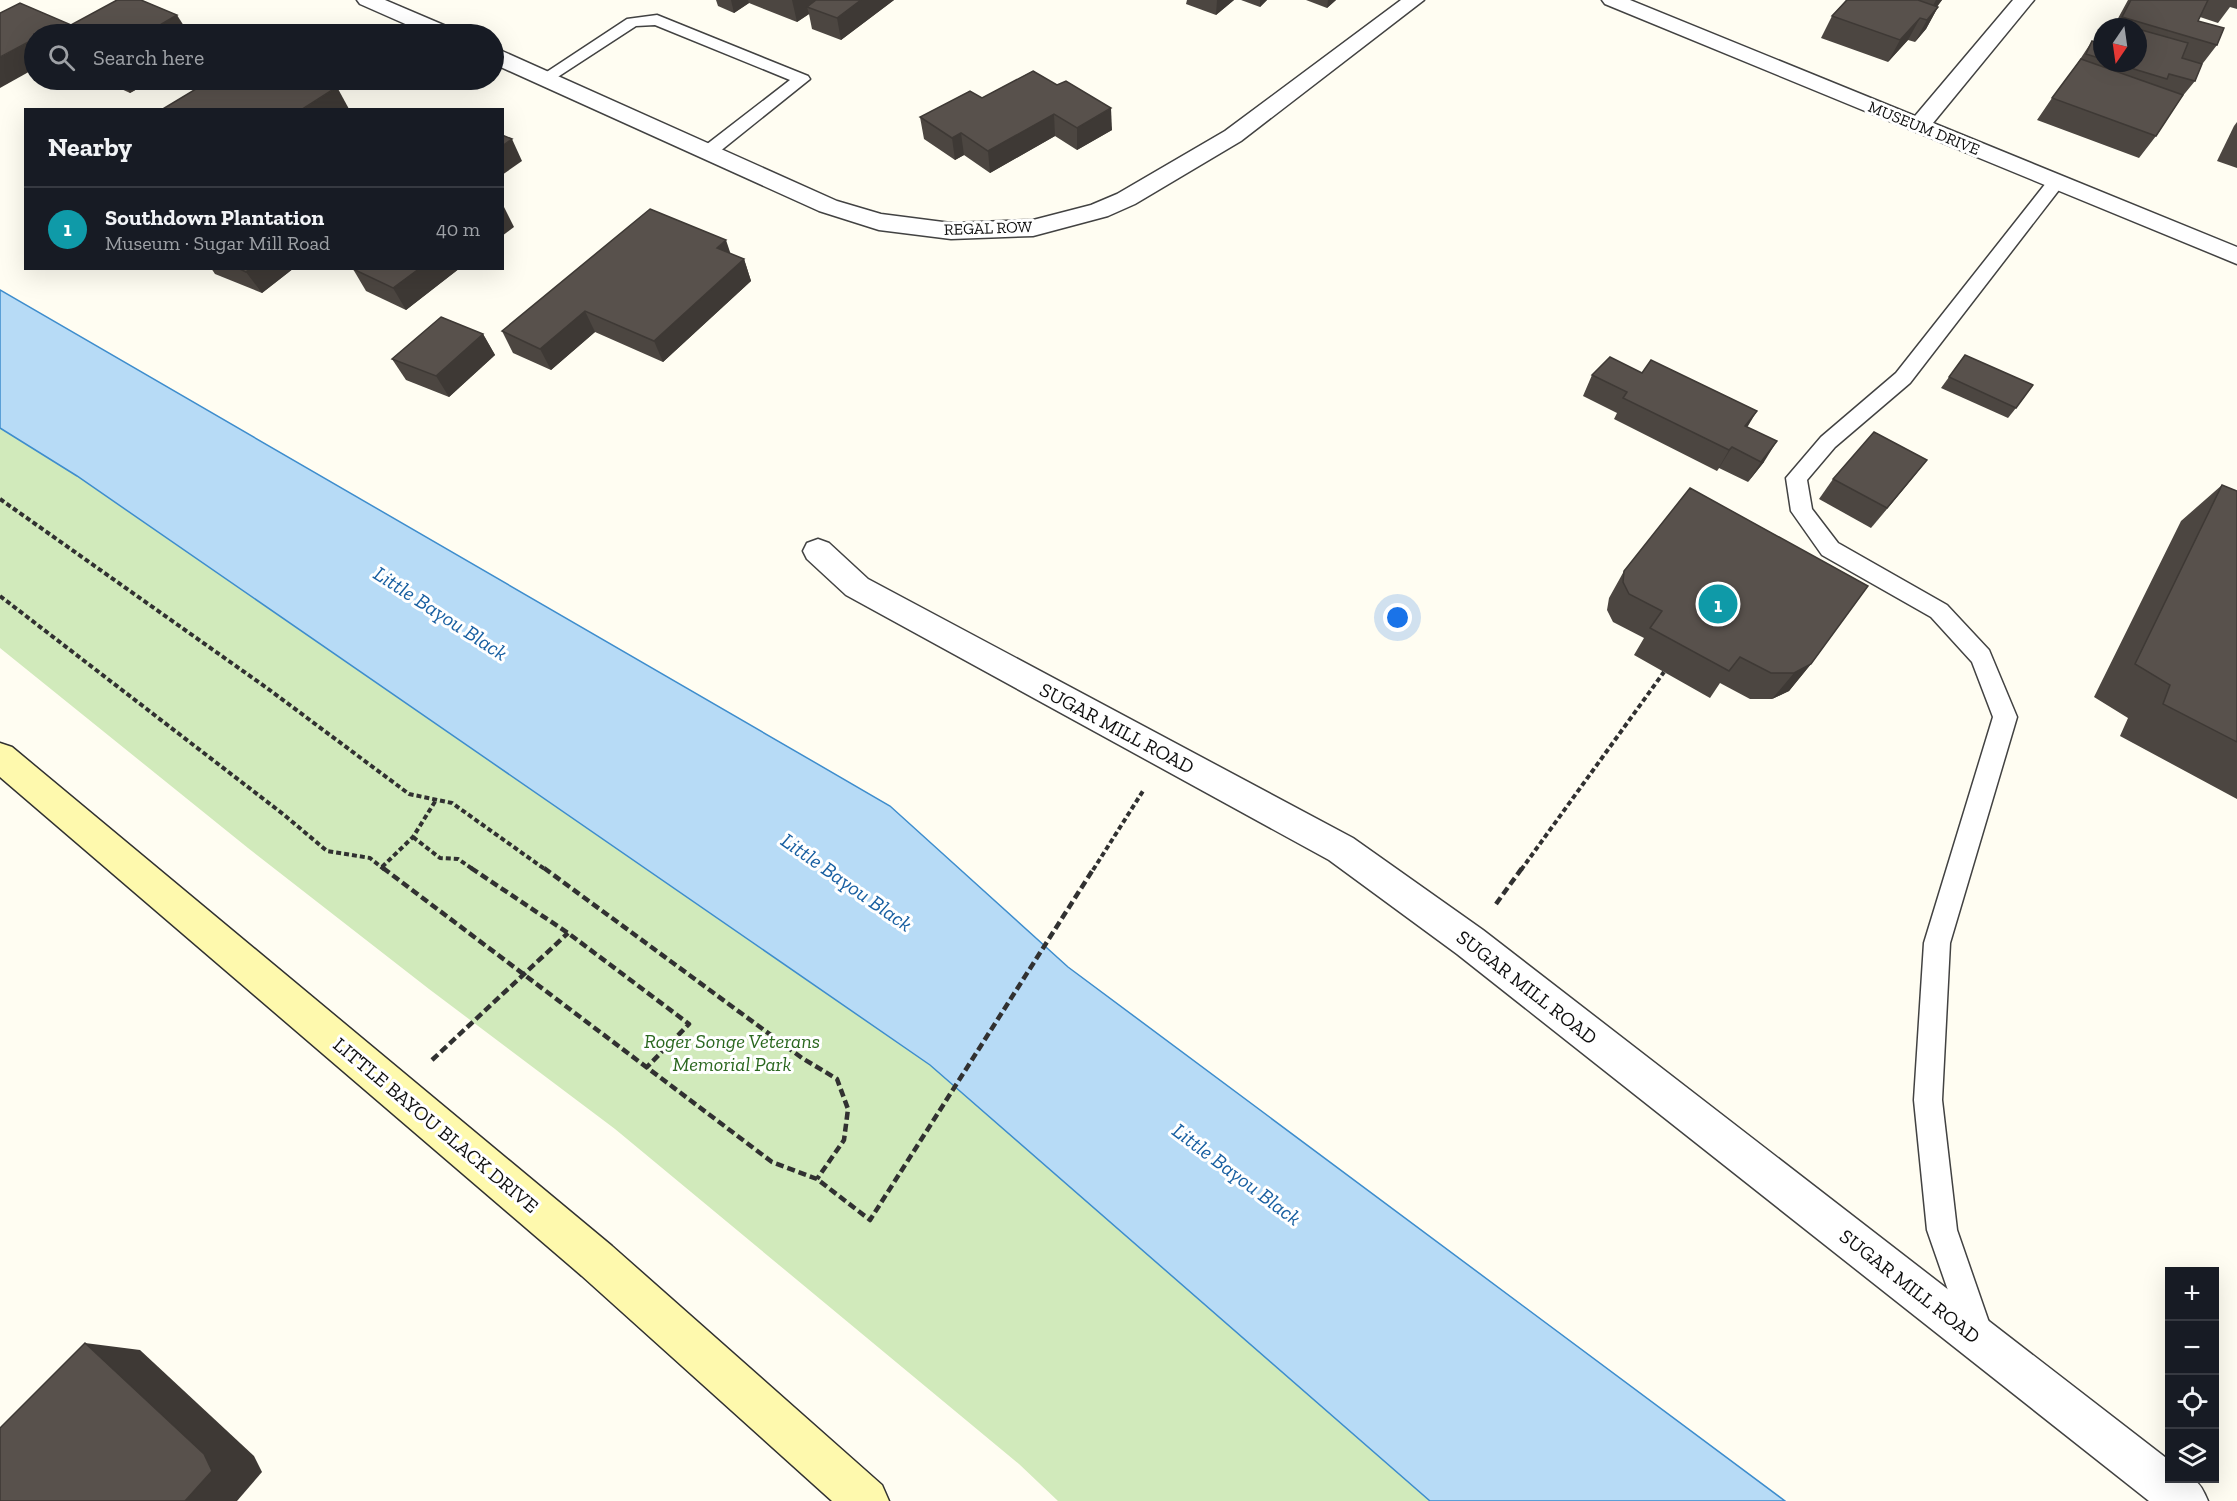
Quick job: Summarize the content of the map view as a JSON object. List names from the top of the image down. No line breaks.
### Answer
{"streets":{"main road":["LITTLE BAYOU BLACK DRIVE"],"street":["MUSEUM DRIVE","REGAL ROW","SUGAR MILL ROAD"]},"water":["Little Bayou Black"],"parks":["Roger Songe Veterans Memorial Park"],"north":"bottom","page":{"search":"Search here","heading":"Nearby","list":[{"mark":"1","name":"Southdown Plantation","note":"Museum · Sugar Mill Road","value":"40 m"}],"pins":"1","map_buttons":["+","−"]}}
